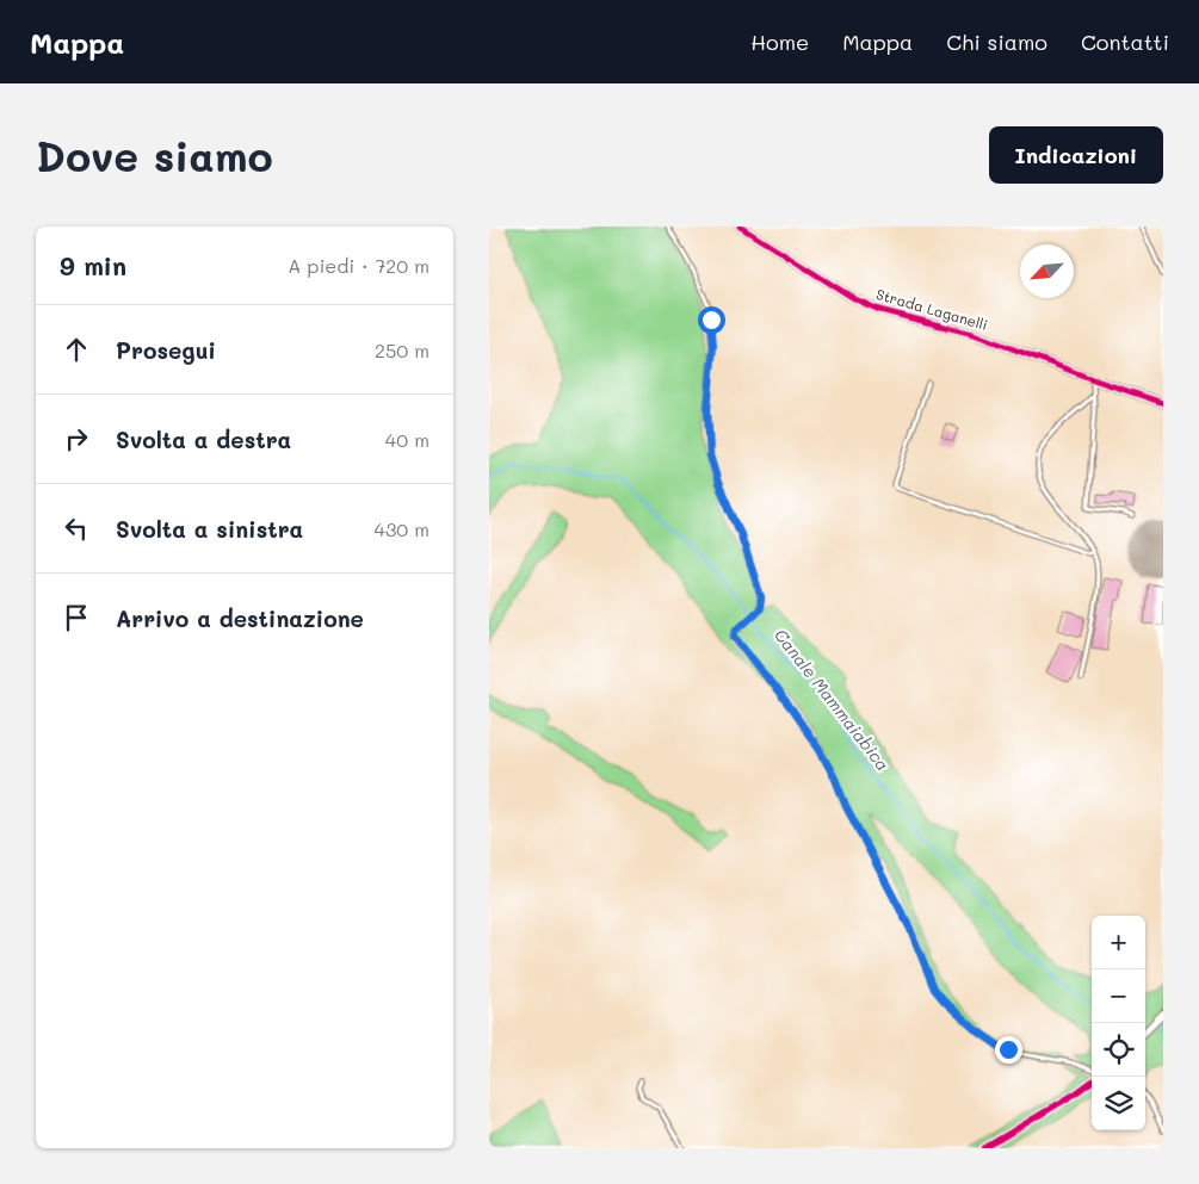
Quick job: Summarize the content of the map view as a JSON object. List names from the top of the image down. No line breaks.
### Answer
{"streets":{"street":["Strada Laganelli"]},"water":["Canale Mammaiabica"],"north":"bottom left","page":{"header":"Mappa","nav":["Home","Mappa","Chi siamo","Contatti"],"buttons":"Indicazioni","title":"Dove siamo","heading":["9 min","A piedi · 720 m"],"list":[["Prosegui","250 m"],["Svolta a destra","40 m"],["Svolta a sinistra","430 m"],"Arrivo a destinazione"],"map_buttons":["+","−"]}}
